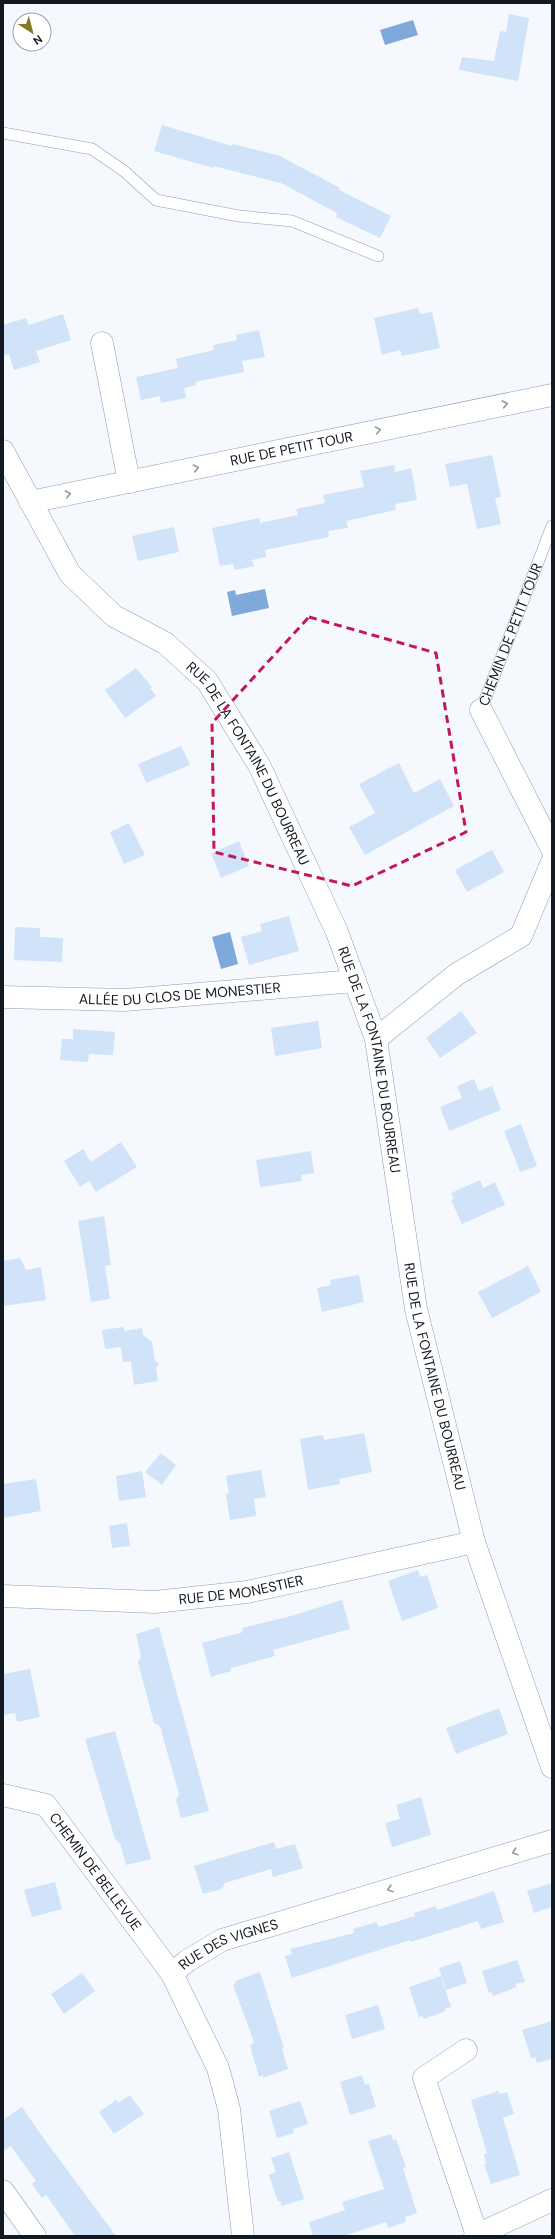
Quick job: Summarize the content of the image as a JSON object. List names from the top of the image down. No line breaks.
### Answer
{"streets":{"street":["RUE DE PETIT TOUR","CHEMIN DE PETIT TOUR","RUE DE LA FONTAINE DU BOURREAU","ALLÉE DU CLOS DE MONESTIER","RUE DE MONESTIER","CHEMIN DE BELLEVUE","RUE DES VIGNES"]},"crossings":[["RUE DE PETIT TOUR","RUE DE LA FONTAINE DU BOURREAU"],["RUE DE LA FONTAINE DU BOURREAU","ALLÉE DU CLOS DE MONESTIER"],["RUE DE LA FONTAINE DU BOURREAU","RUE DE MONESTIER"],["CHEMIN DE BELLEVUE","RUE DES VIGNES"]],"one_way":["RUE DE PETIT TOUR","RUE DES VIGNES"],"north":"bottom right"}
